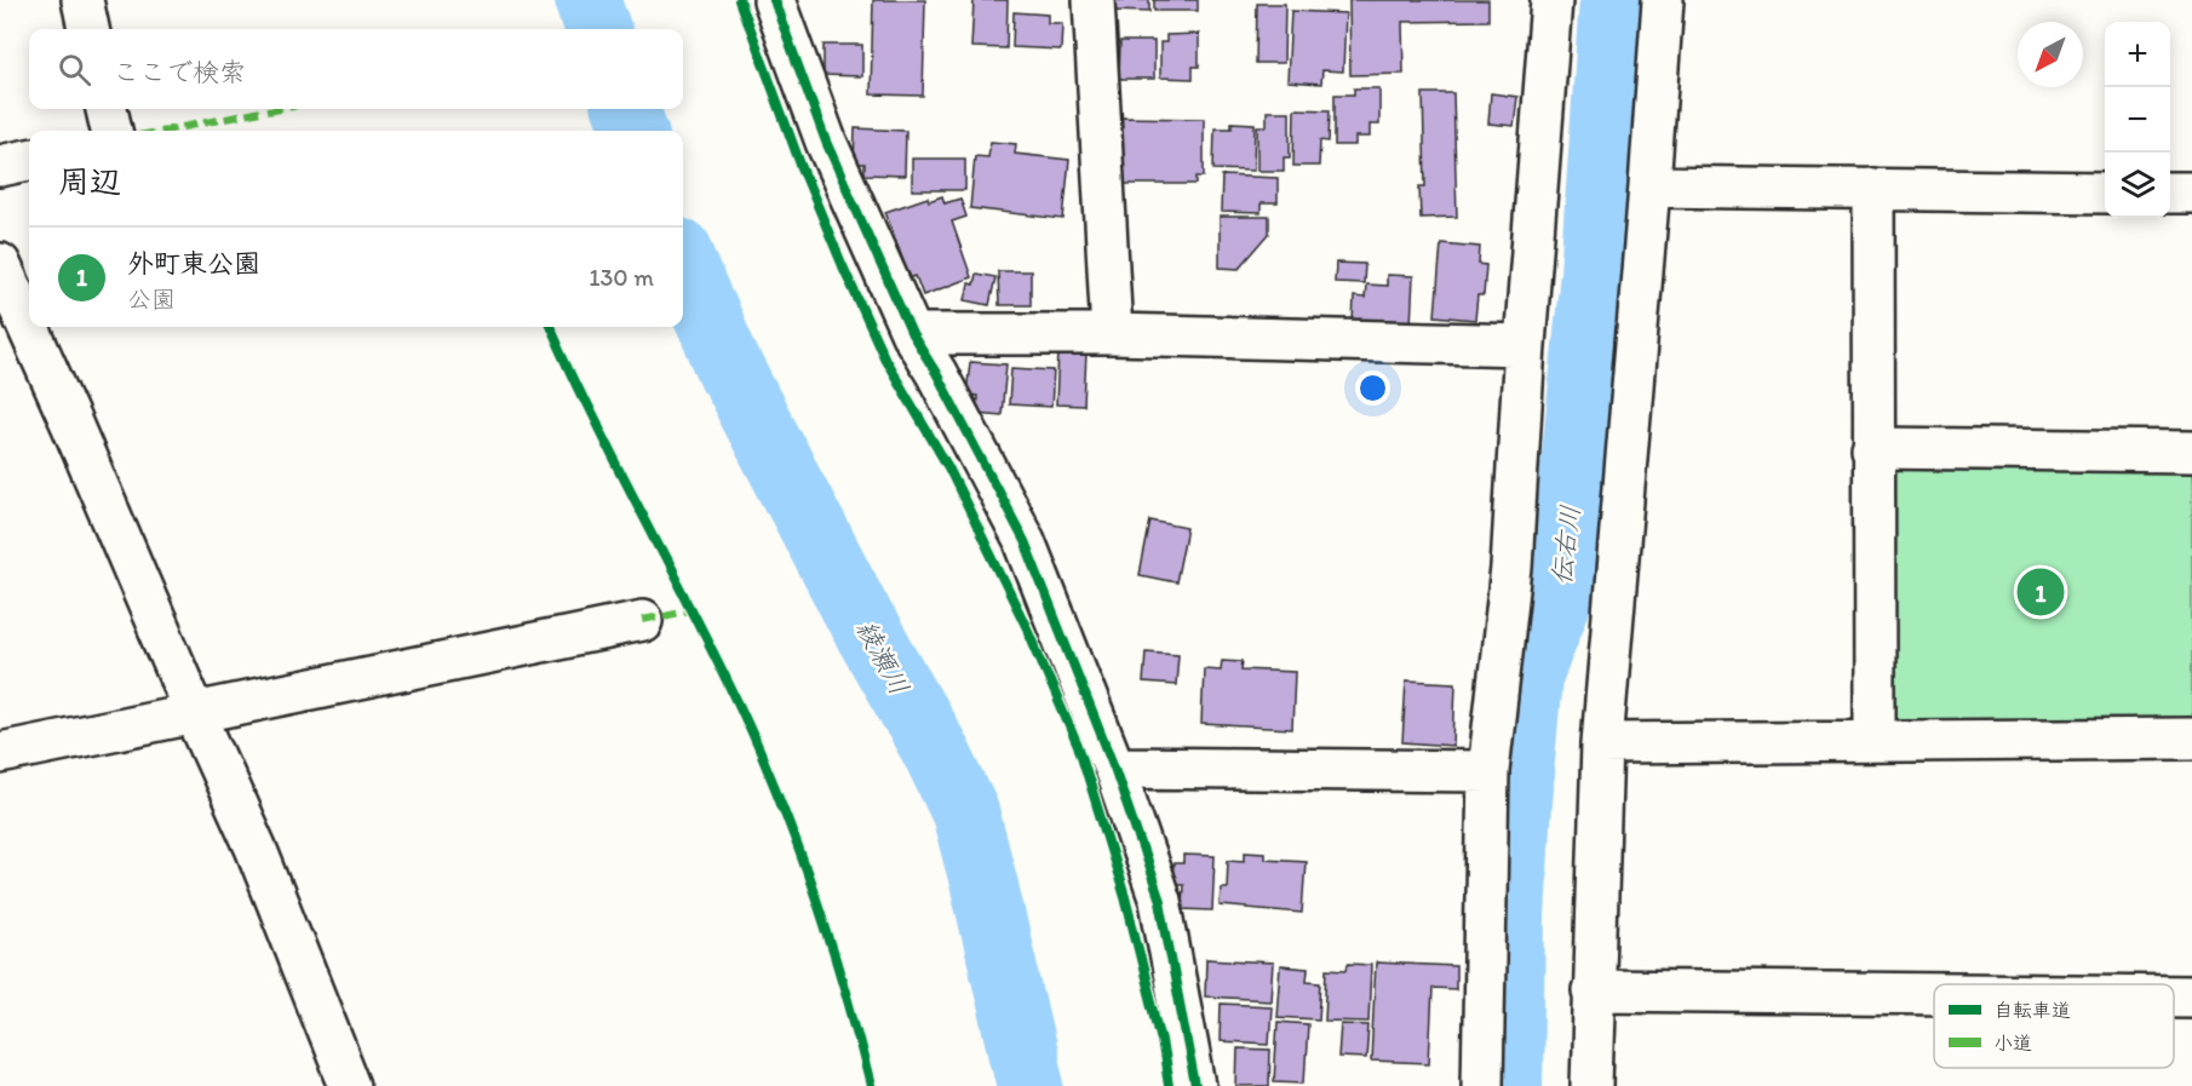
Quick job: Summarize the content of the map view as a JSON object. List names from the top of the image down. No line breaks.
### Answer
{"water":["伝右川","綾瀬川"],"legend":["自転車道","小道"],"north":"bottom left","page":{"map_buttons":["+","−"],"search":"ここで検索","heading":"周辺","list":[{"mark":"1","name":"外町東公園","note":"公園","value":"130 m"}],"pins":"1"}}
